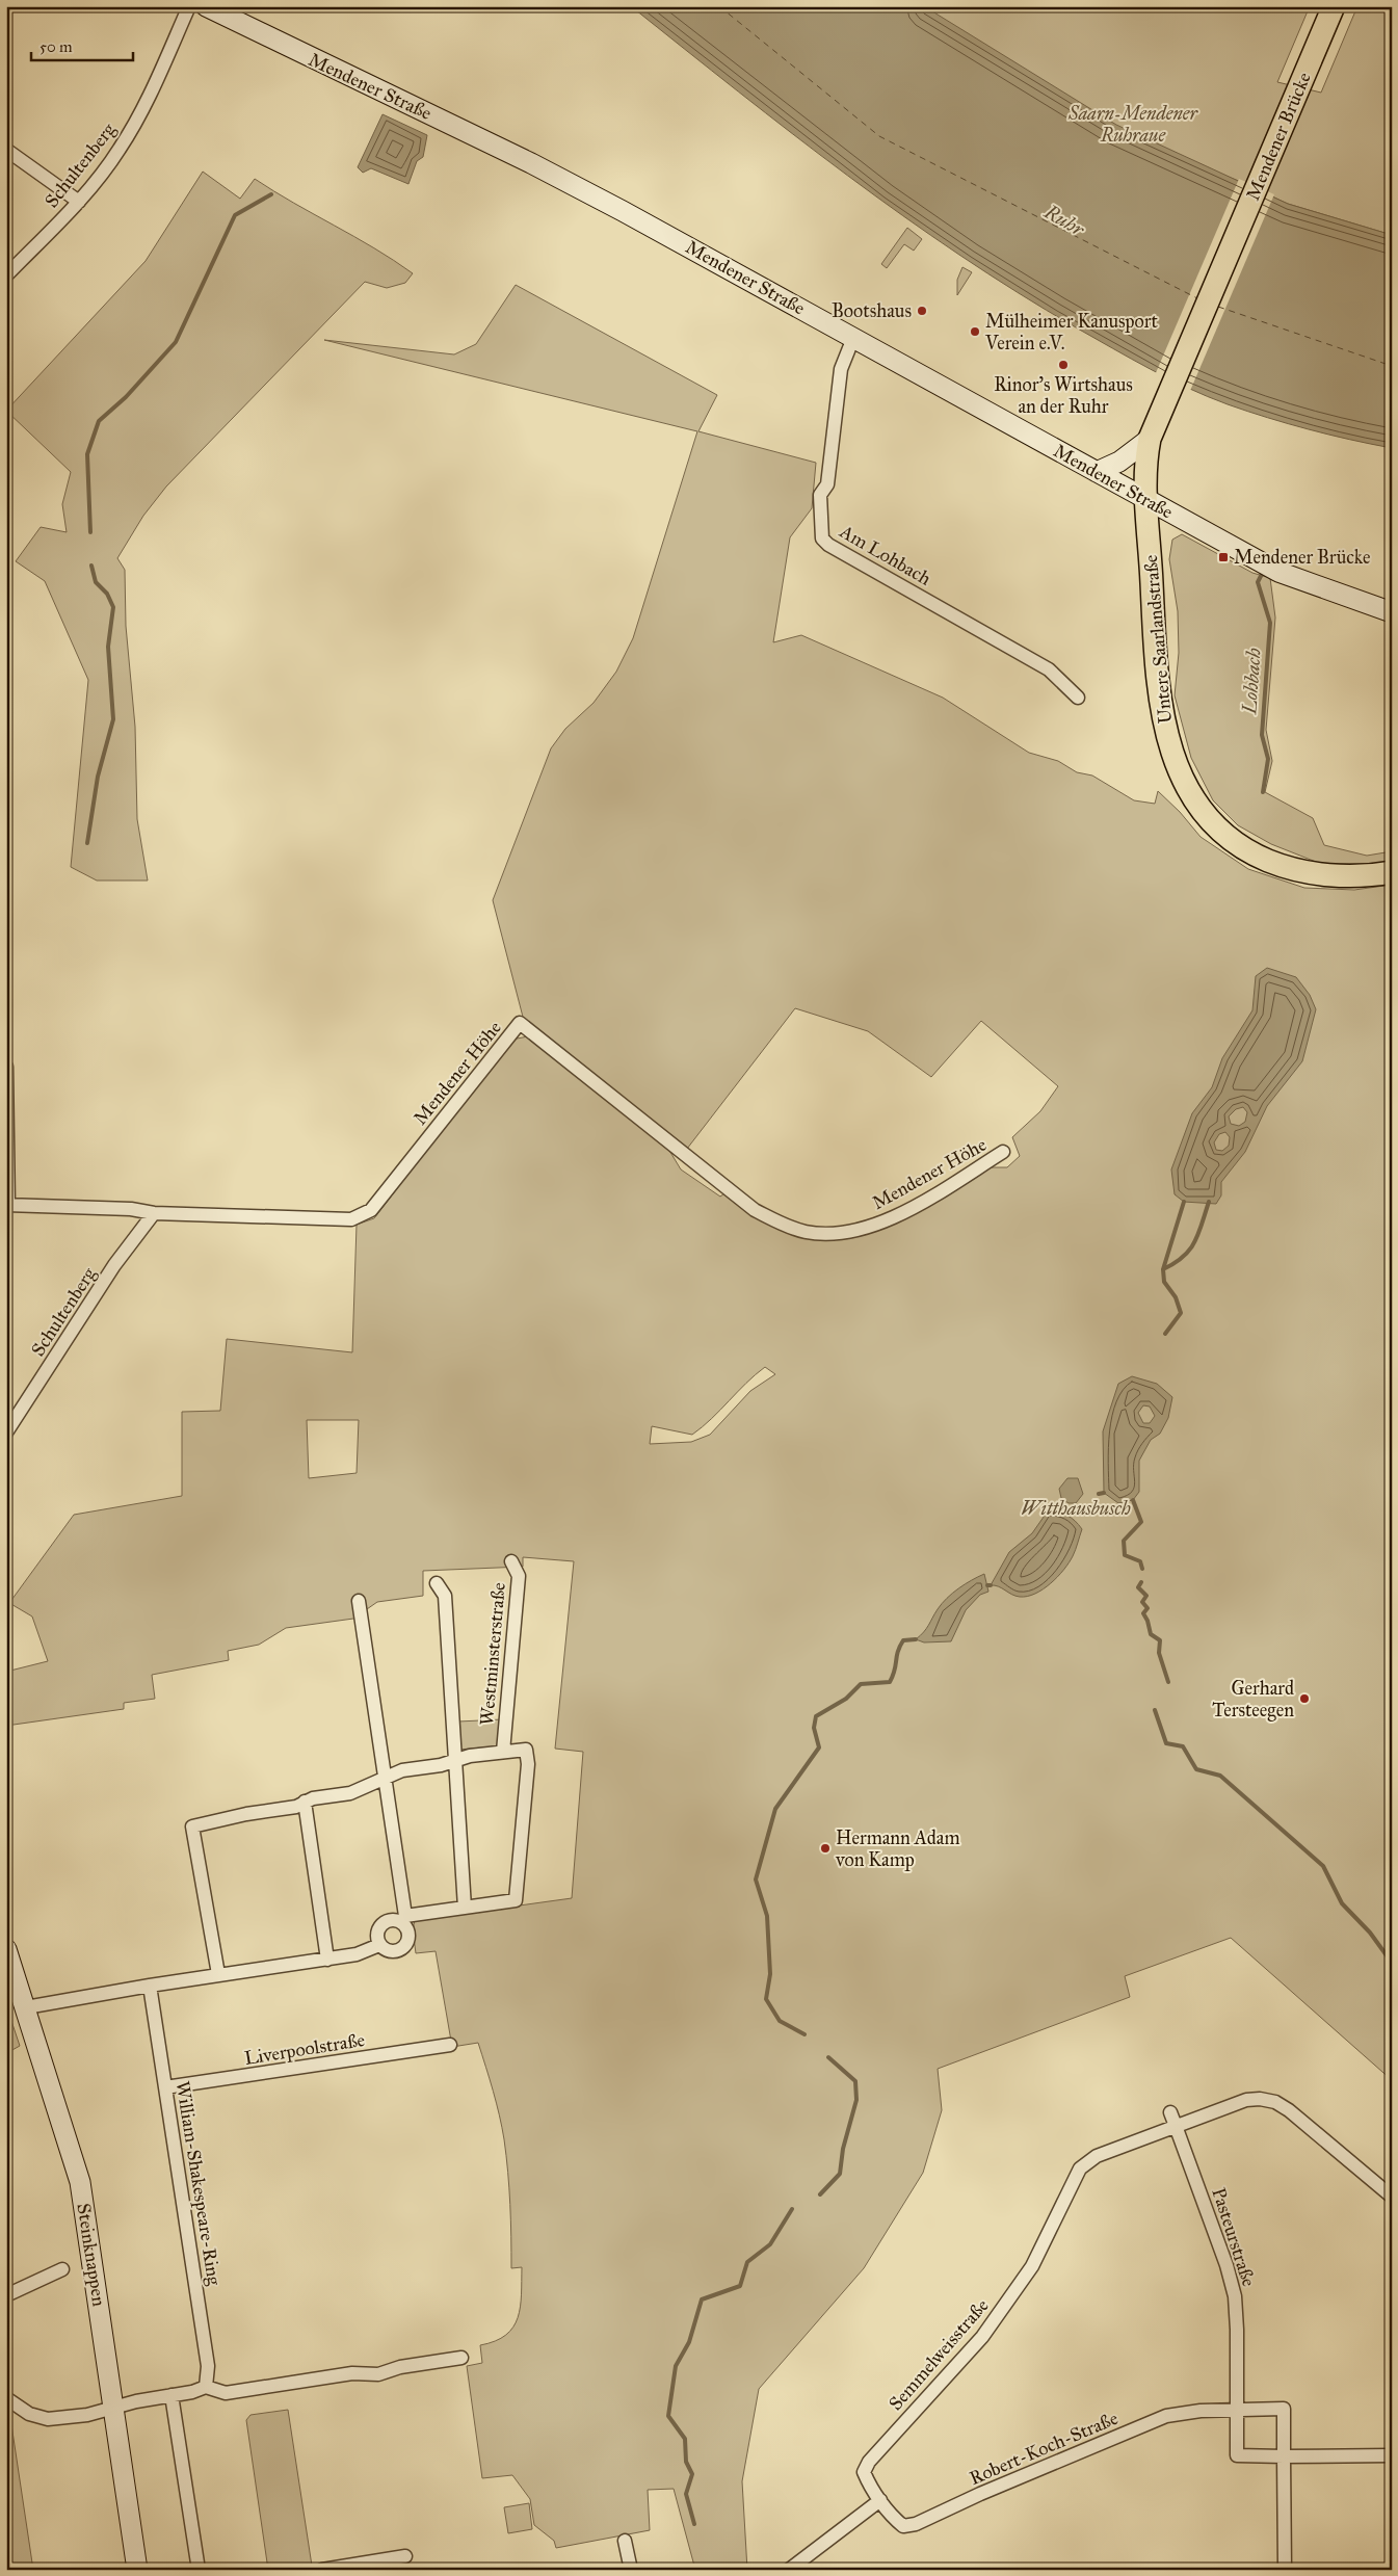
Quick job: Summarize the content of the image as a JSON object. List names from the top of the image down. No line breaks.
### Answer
{"streets":{"main road":["Mendener Straße","Mendener Brücke","Untere Saarlandstraße","Steinknappen"],"street":["Schultenberg","Am Lohbach","Mendener Höhe","Westminsterstraße","Liverpoolstraße","William-Shakespeare-Ring","Pasteurstraße","Semmelweisstraße","Robert-Koch-Straße"]},"crossings":[["Mendener Straße","Mendener Brücke"],["Mendener Straße","Am Lohbach"],["Mendener Straße","Untere Saarlandstraße"],["Mendener Brücke","Untere Saarlandstraße"],["Schultenberg","Mendener Höhe"],["Liverpoolstraße","William-Shakespeare-Ring"],["Pasteurstraße","Semmelweisstraße"],["Pasteurstraße","Robert-Koch-Straße"],["Semmelweisstraße","Robert-Koch-Straße"]],"water":["Ruhr","Lohbach"],"parks":["Saarn-Mendener Ruhraue","Witthausbusch"],"places":{"other":["Bootshaus","Mülheimer Kanusport Verein e.V.","Rinor's Wirtshaus an der Ruhr","Gerhard Tersteegen","Hermann Adam von Kamp"],"transit":["Mendener Brücke"]},"scale_bar":"50 m"}
